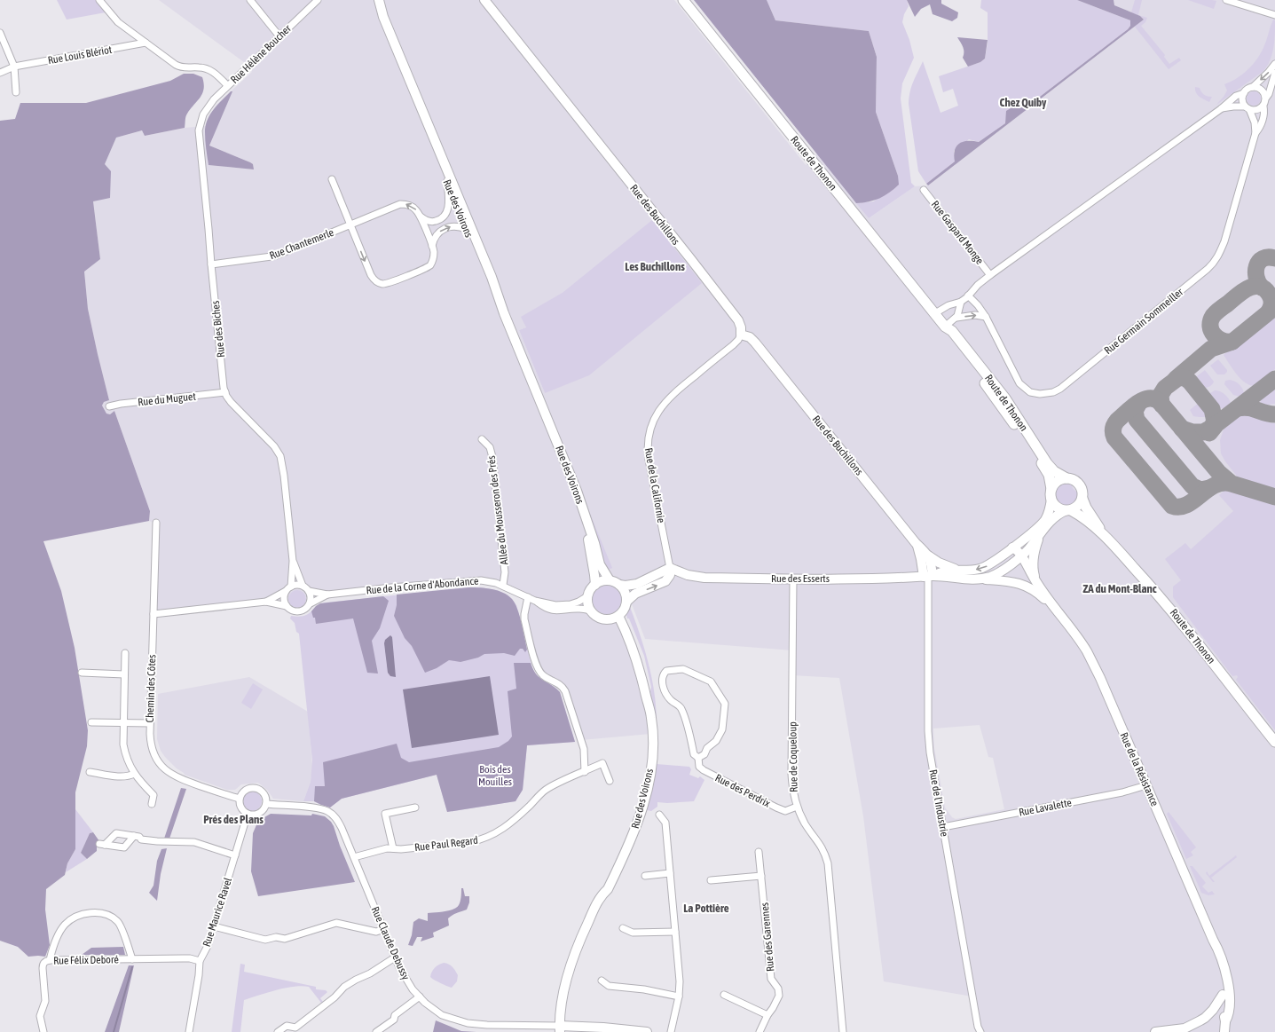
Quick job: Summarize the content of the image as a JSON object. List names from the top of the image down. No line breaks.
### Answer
{"streets":{"main road":["Route de Thonon"],"street":["Rue Hélène Boucher","Rue Louis Blériot","Rue des Voirons","Rue des Buchillons","Rue Gaspard Monge","Rue Chantemerle","Rue Germain Sommeiller","Rue des Biches","Rue du Muguet","Rue de la Californie","Allée du Mousseron des Prés","Rue des Esserts","Rue de la Corne d'Abondance","Chemin des Côtes","Rue de Coqueloup","Rue de la Résistance","Rue des Perdrix","Rue de l'Industrie","Rue Lavalette","Rue Paul Regard","Rue Maurice Ravel","Rue des Garennes","Rue Claude Debussy","Rue Félix Deboré"]},"crossings":[["Rue Hélène Boucher","Rue Louis Blériot"],["Rue Hélène Boucher","Rue des Biches"],["Route de Thonon","Rue des Esserts"],["Rue des Voirons","Rue Chantemerle"],["Rue des Voirons","Rue de la Corne d'Abondance"],["Rue des Voirons","Rue Claude Debussy"],["Rue des Buchillons","Rue de la Californie"],["Rue des Buchillons","Rue des Esserts"],["Rue des Buchillons","Rue de l'Industrie"],["Rue Chantemerle","Rue des Biches"],["Rue des Biches","Rue du Muguet"],["Rue des Biches","Rue de la Corne d'Abondance"],["Rue de la Californie","Rue des Esserts"],["Allée du Mousseron des Prés","Rue de la Corne d'Abondance"],["Rue des Esserts","Rue de Coqueloup"],["Rue des Esserts","Rue de la Résistance"],["Rue des Esserts","Rue de l'Industrie"],["Chemin des Côtes","Rue Maurice Ravel"],["Chemin des Côtes","Rue Claude Debussy"],["Rue de Coqueloup","Rue des Perdrix"],["Rue de la Résistance","Rue Lavalette"],["Rue de l'Industrie","Rue Lavalette"],["Rue Paul Regard","Rue Claude Debussy"],["Rue Maurice Ravel","Rue Claude Debussy"],["Rue Maurice Ravel","Rue Félix Deboré"]],"districts":["Chez Quiby","Les Buchillons","ZA du Mont-Blanc","Prés des Plans","La Pottière"],"parks":["Bois des Mouilles"]}
